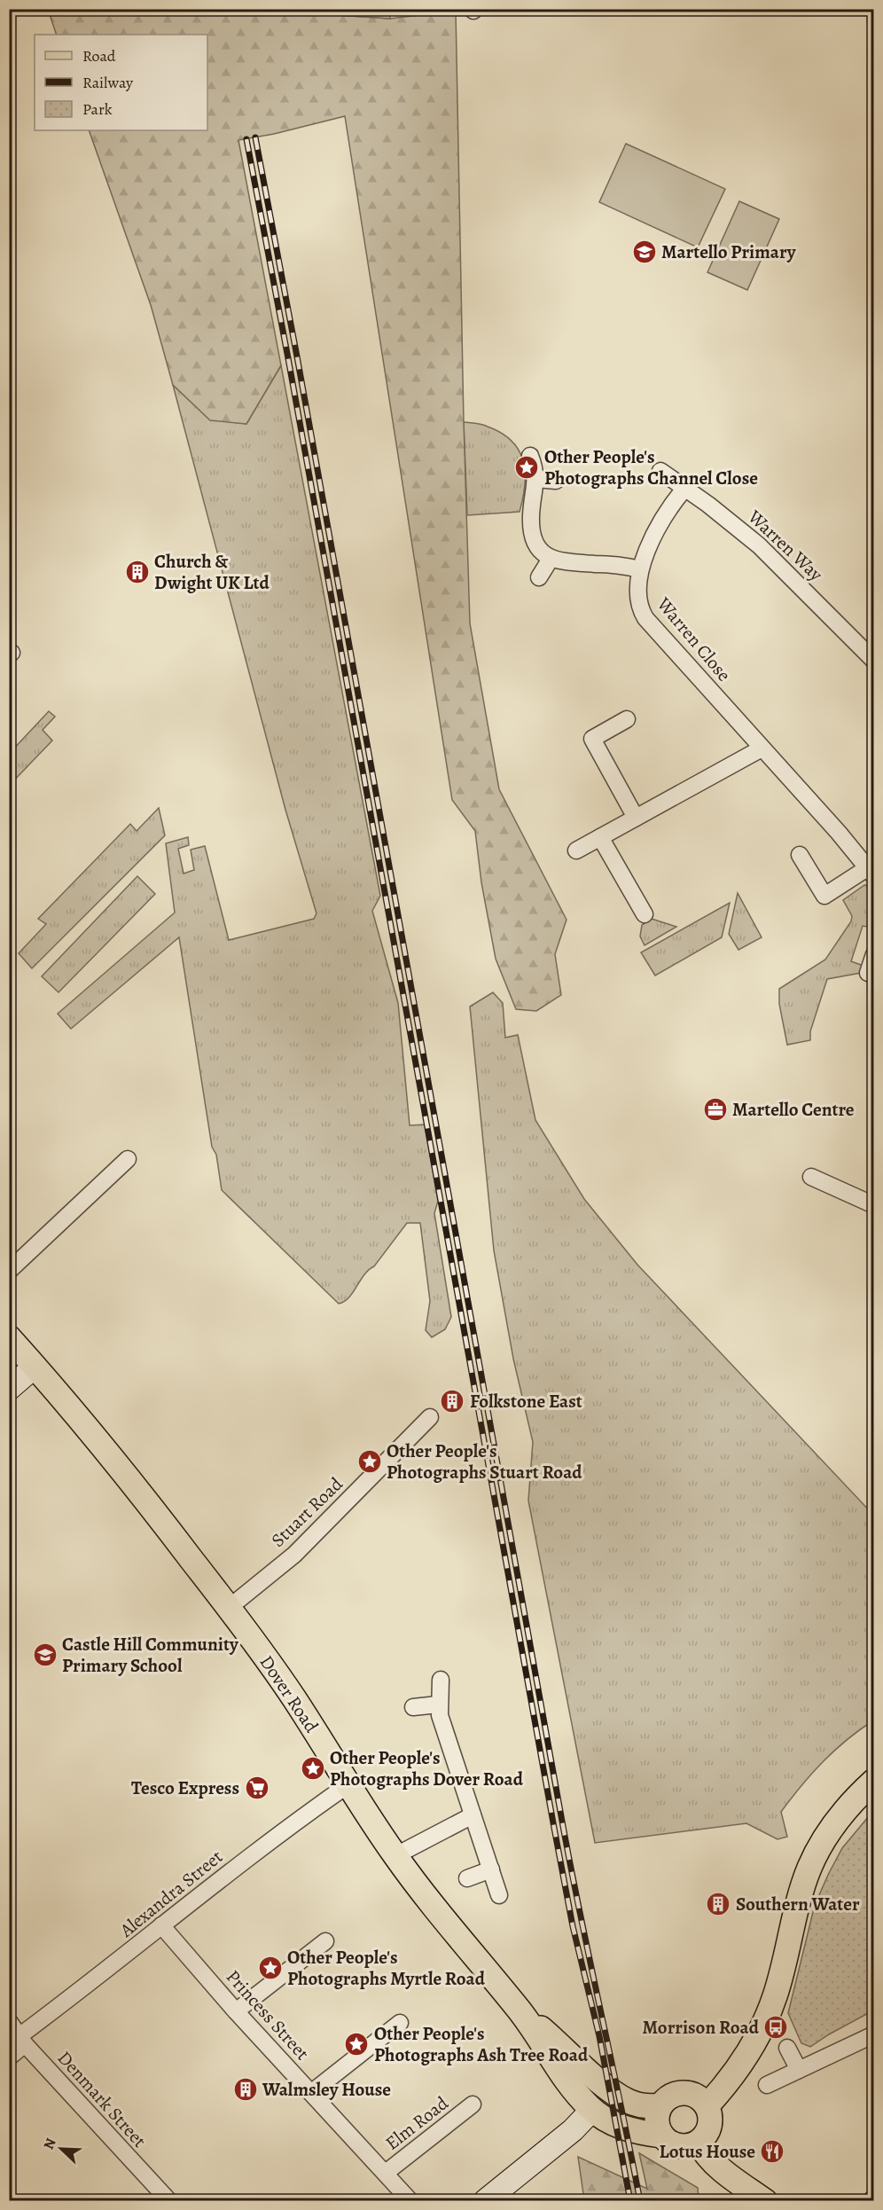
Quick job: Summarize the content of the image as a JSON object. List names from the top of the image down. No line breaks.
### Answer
{"streets":{"main road":["Dover Road"],"street":["Warren Way","Warren Close","Stuart Road","Alexandra Street","Princess Street","Denmark Street","Elm Road"]},"crossings":[["Warren Way","Warren Close"],["Stuart Road","Dover Road"],["Dover Road","Alexandra Street"],["Alexandra Street","Princess Street"],["Alexandra Street","Denmark Street"],["Princess Street","Elm Road"]],"places":{"school or university":["Martello Primary","Castle Hill Community Primary School"],"place":["Other People's Photographs Channel Close","Other People's Photographs Stuart Road","Other People's Photographs Dover Road","Other People's Photographs Myrtle Road","Other People's Photographs Ash Tree Road"],"building":["Church & Dwight UK Ltd","Folkstone East","Southern Water","Walmsley House"],"office":["Martello Centre"],"supermarket":["Tesco Express"],"bus stop":["Morrison Road"],"restaurant":["Lotus House"]},"legend":["Road","Railway","Park"],"north":"top left"}
